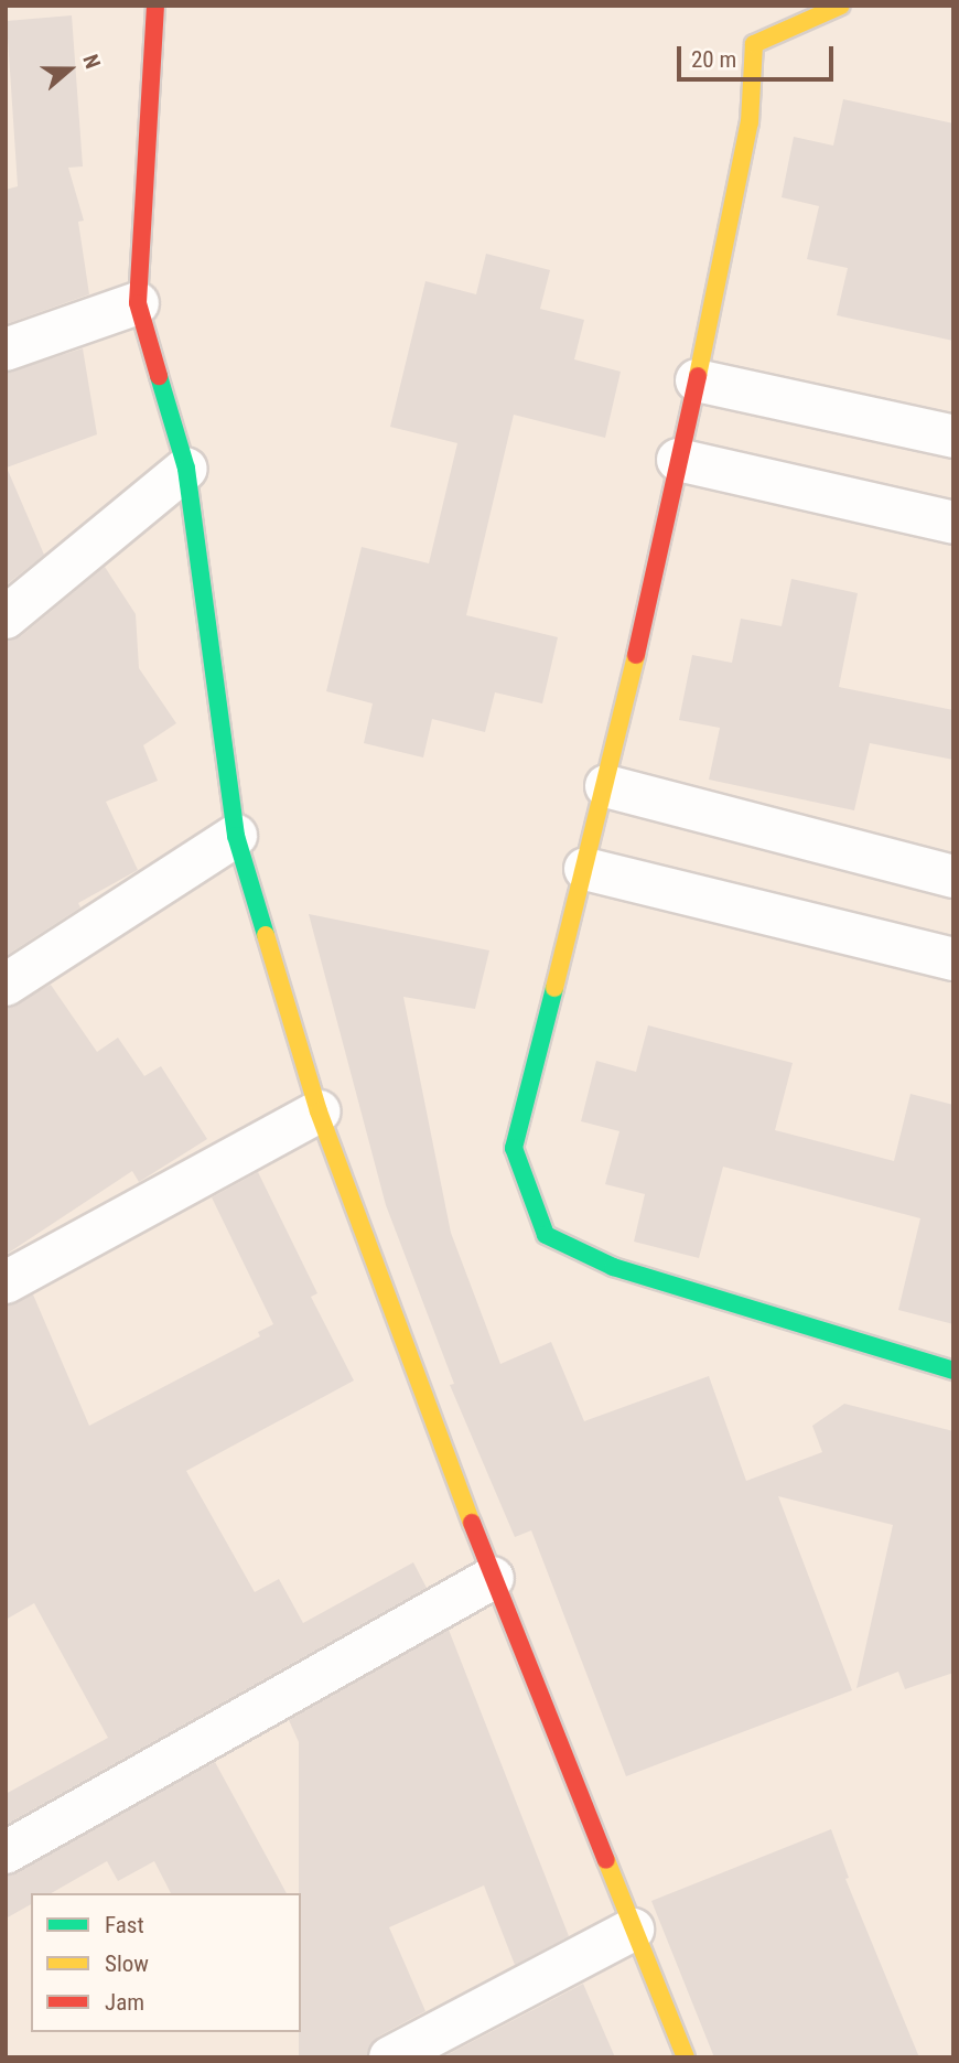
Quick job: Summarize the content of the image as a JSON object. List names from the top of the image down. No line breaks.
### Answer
{"legend":["Fast","Slow","Jam"],"scale_bar":"20 m","north":"right"}
